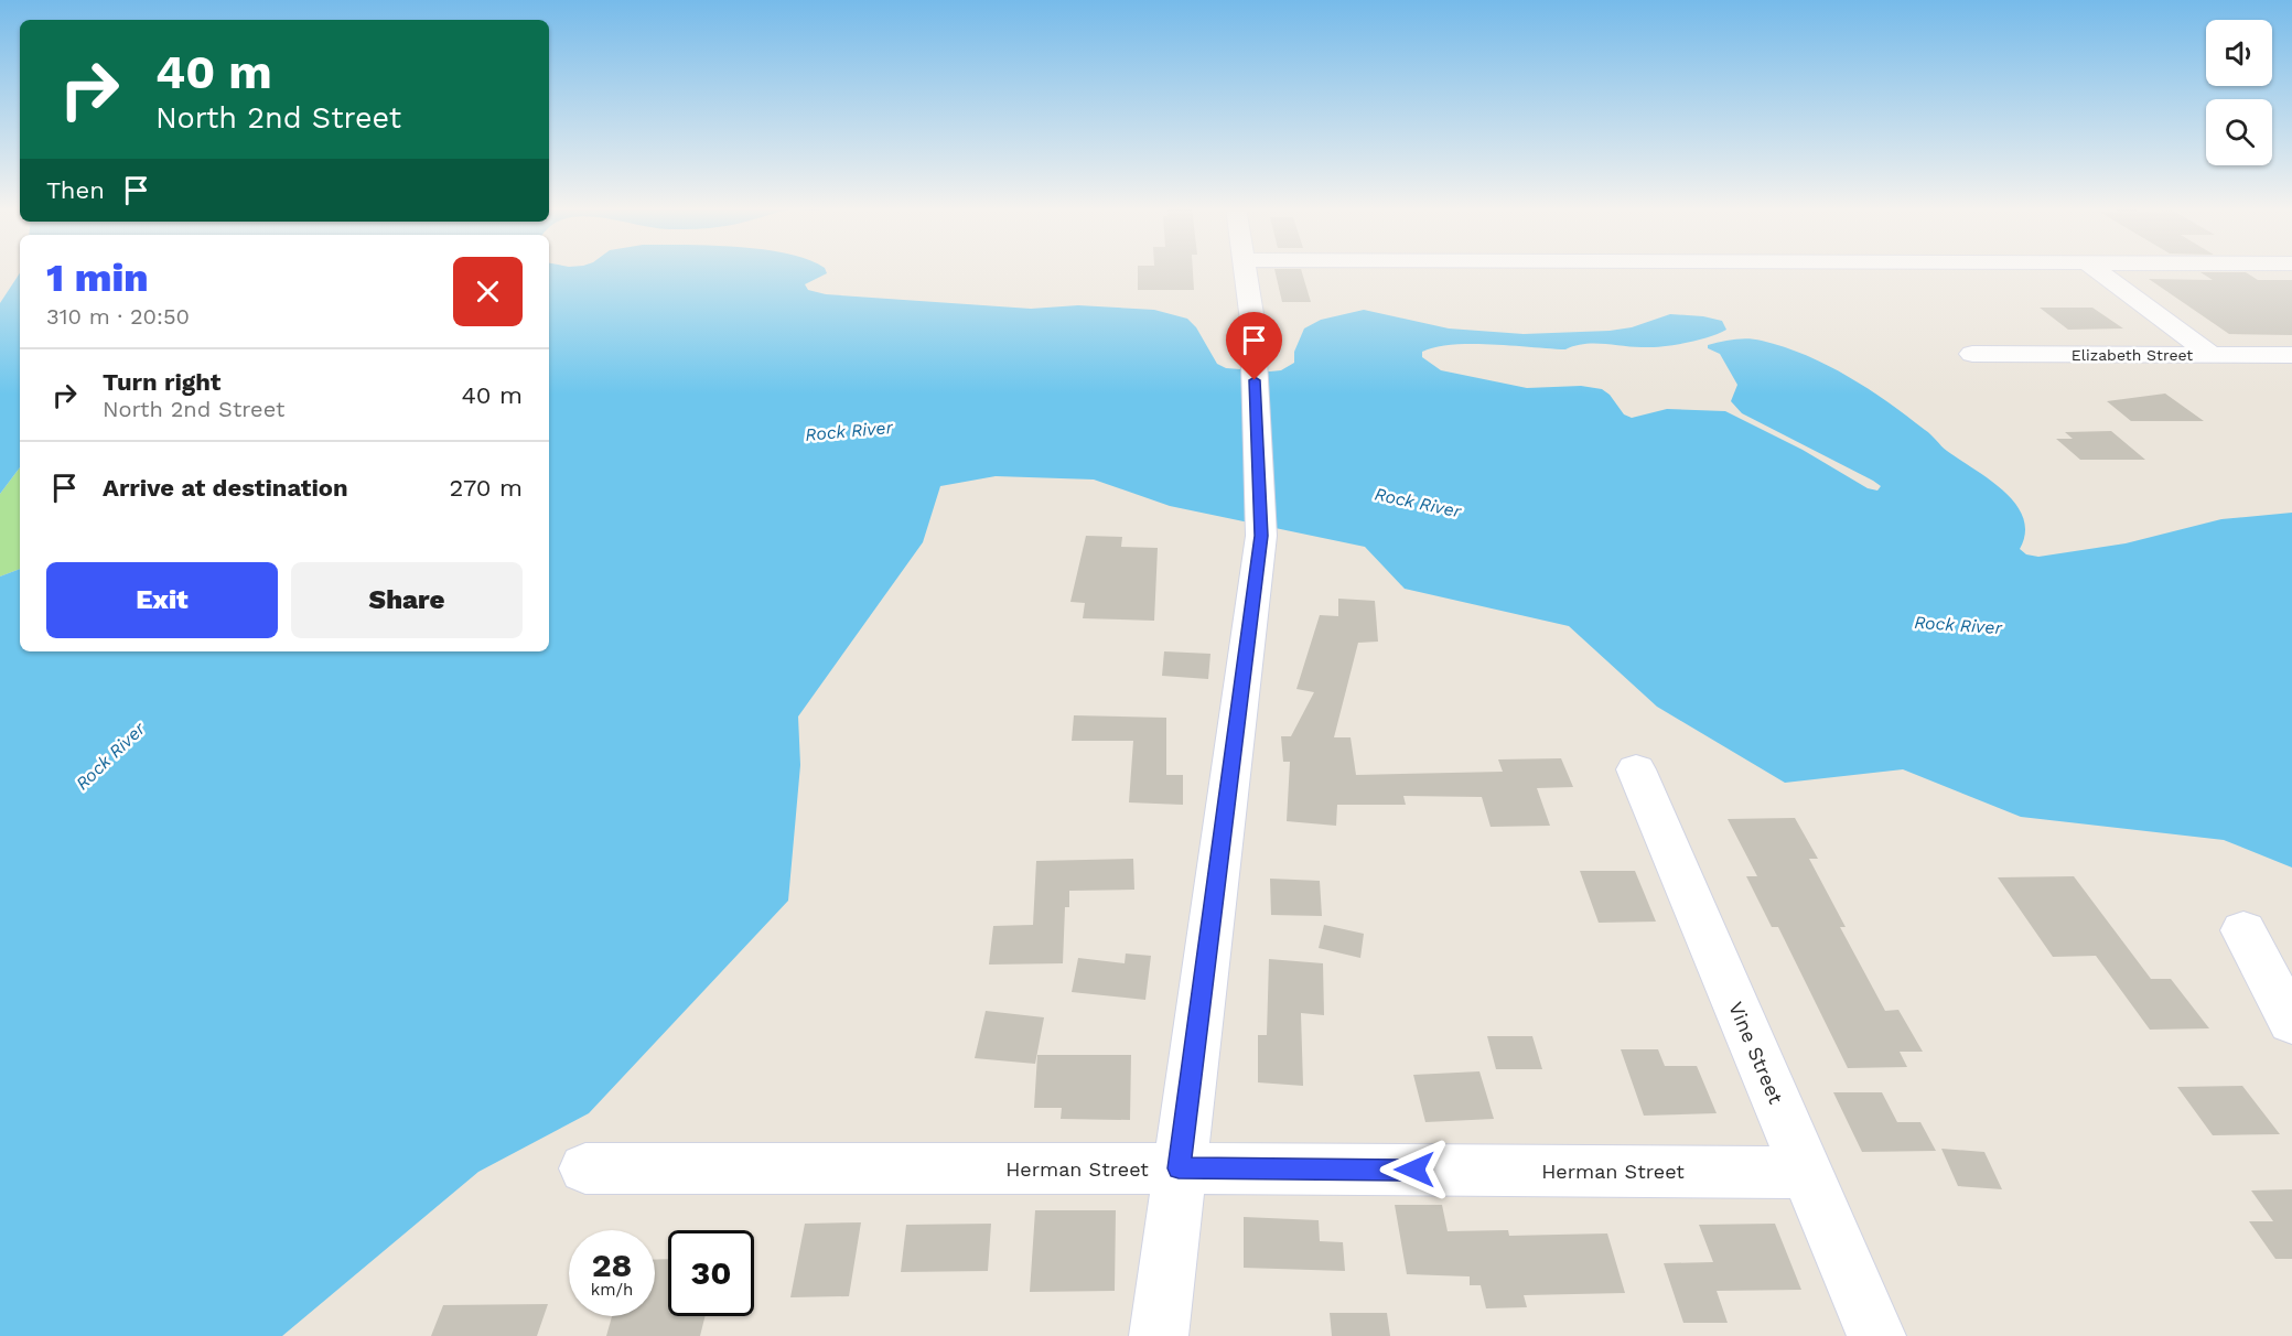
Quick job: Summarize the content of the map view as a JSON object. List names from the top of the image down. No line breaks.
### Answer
{"streets":{"street":["Elizabeth Street","Vine Street","Herman Street"]},"crossings":[["Vine Street","Herman Street"]],"water":["Rock River"],"page":{"turn":["40 m","North 2nd Street"],"then":"Then","heading":["1 min","310 m · 20:50"],"list":[{"name":"Turn right","note":"North 2nd Street","value":"40 m"},{"name":"Arrive at destination","value":"270 m"}],"buttons":["Exit","Share"],"speed":"28 km/h","limit":"30"}}
